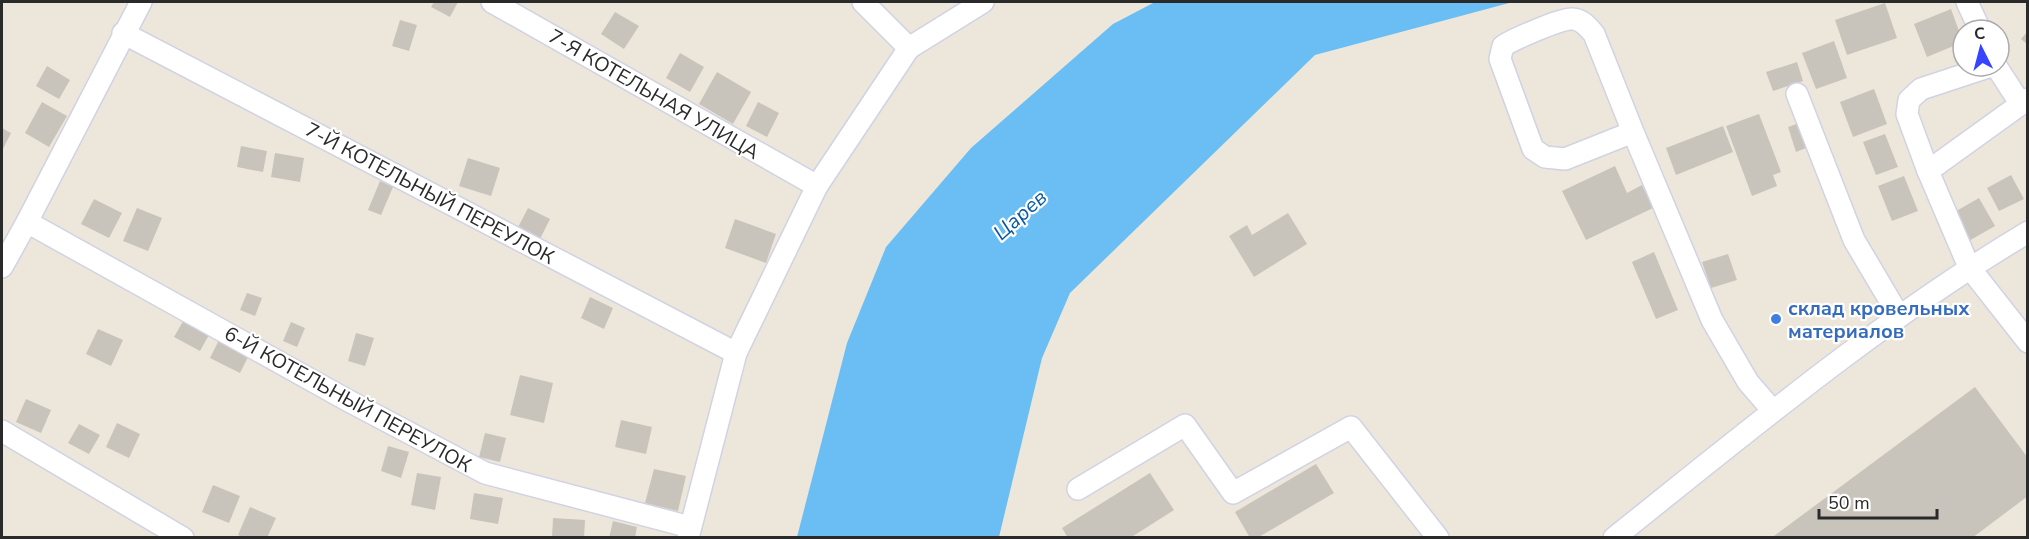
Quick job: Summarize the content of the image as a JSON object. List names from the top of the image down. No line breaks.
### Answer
{"streets":{"street":["7-Я КОТЕЛЬНАЯ УЛИЦА","7-Й КОТЕЛЬНЫЙ ПЕРЕУЛОК","6-Й КОТЕЛЬНЫЙ ПЕРЕУЛОК"]},"water":["Царев"],"places":["склад кровельных материалов"],"scale_bar":"50 m","north":"top"}
